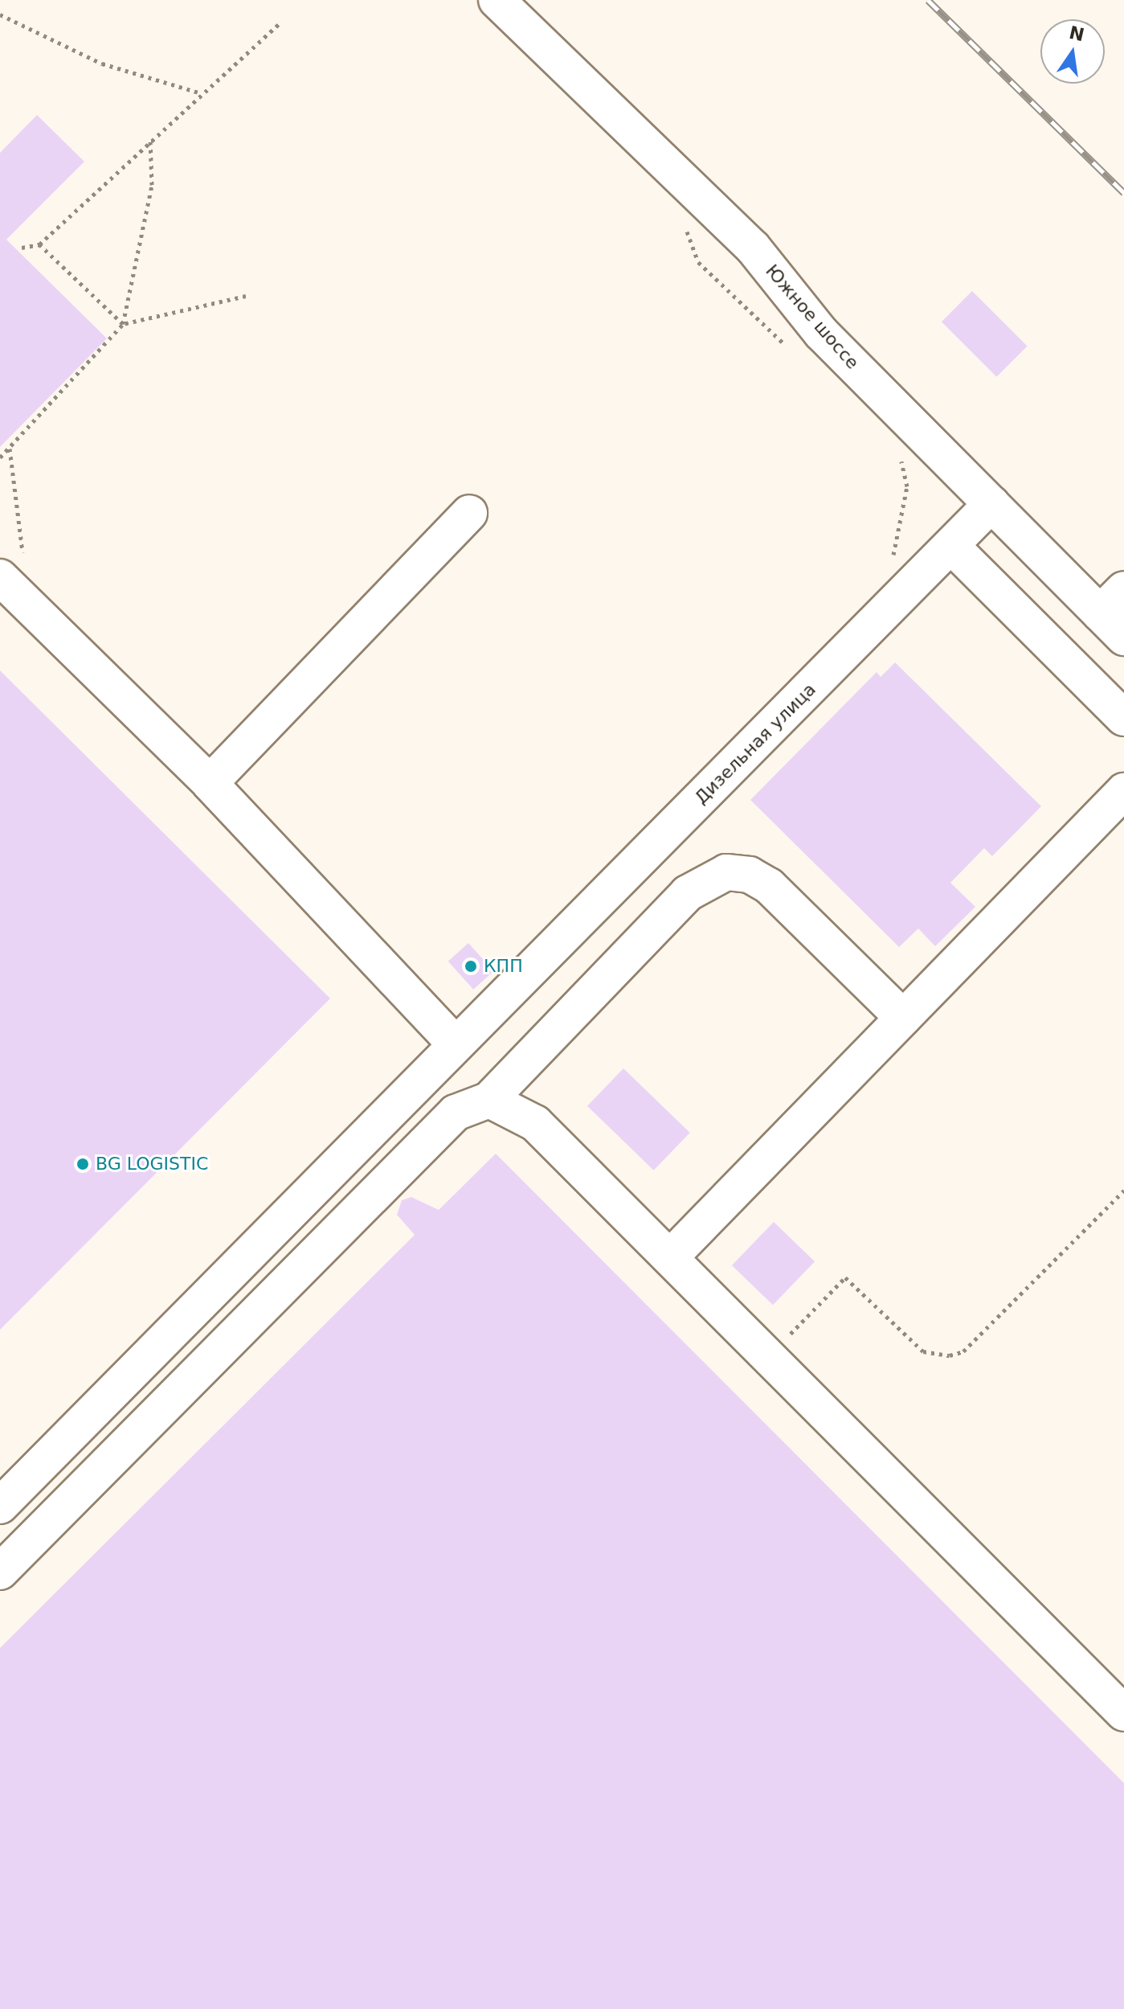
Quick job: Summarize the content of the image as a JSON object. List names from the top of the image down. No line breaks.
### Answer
{"streets":{"street":["Южное шоссе","Дизельная улица"]},"crossings":[["Южное шоссе","Дизельная улица"]],"places":["КПП","BG LOGISTIC"],"north":"top"}
